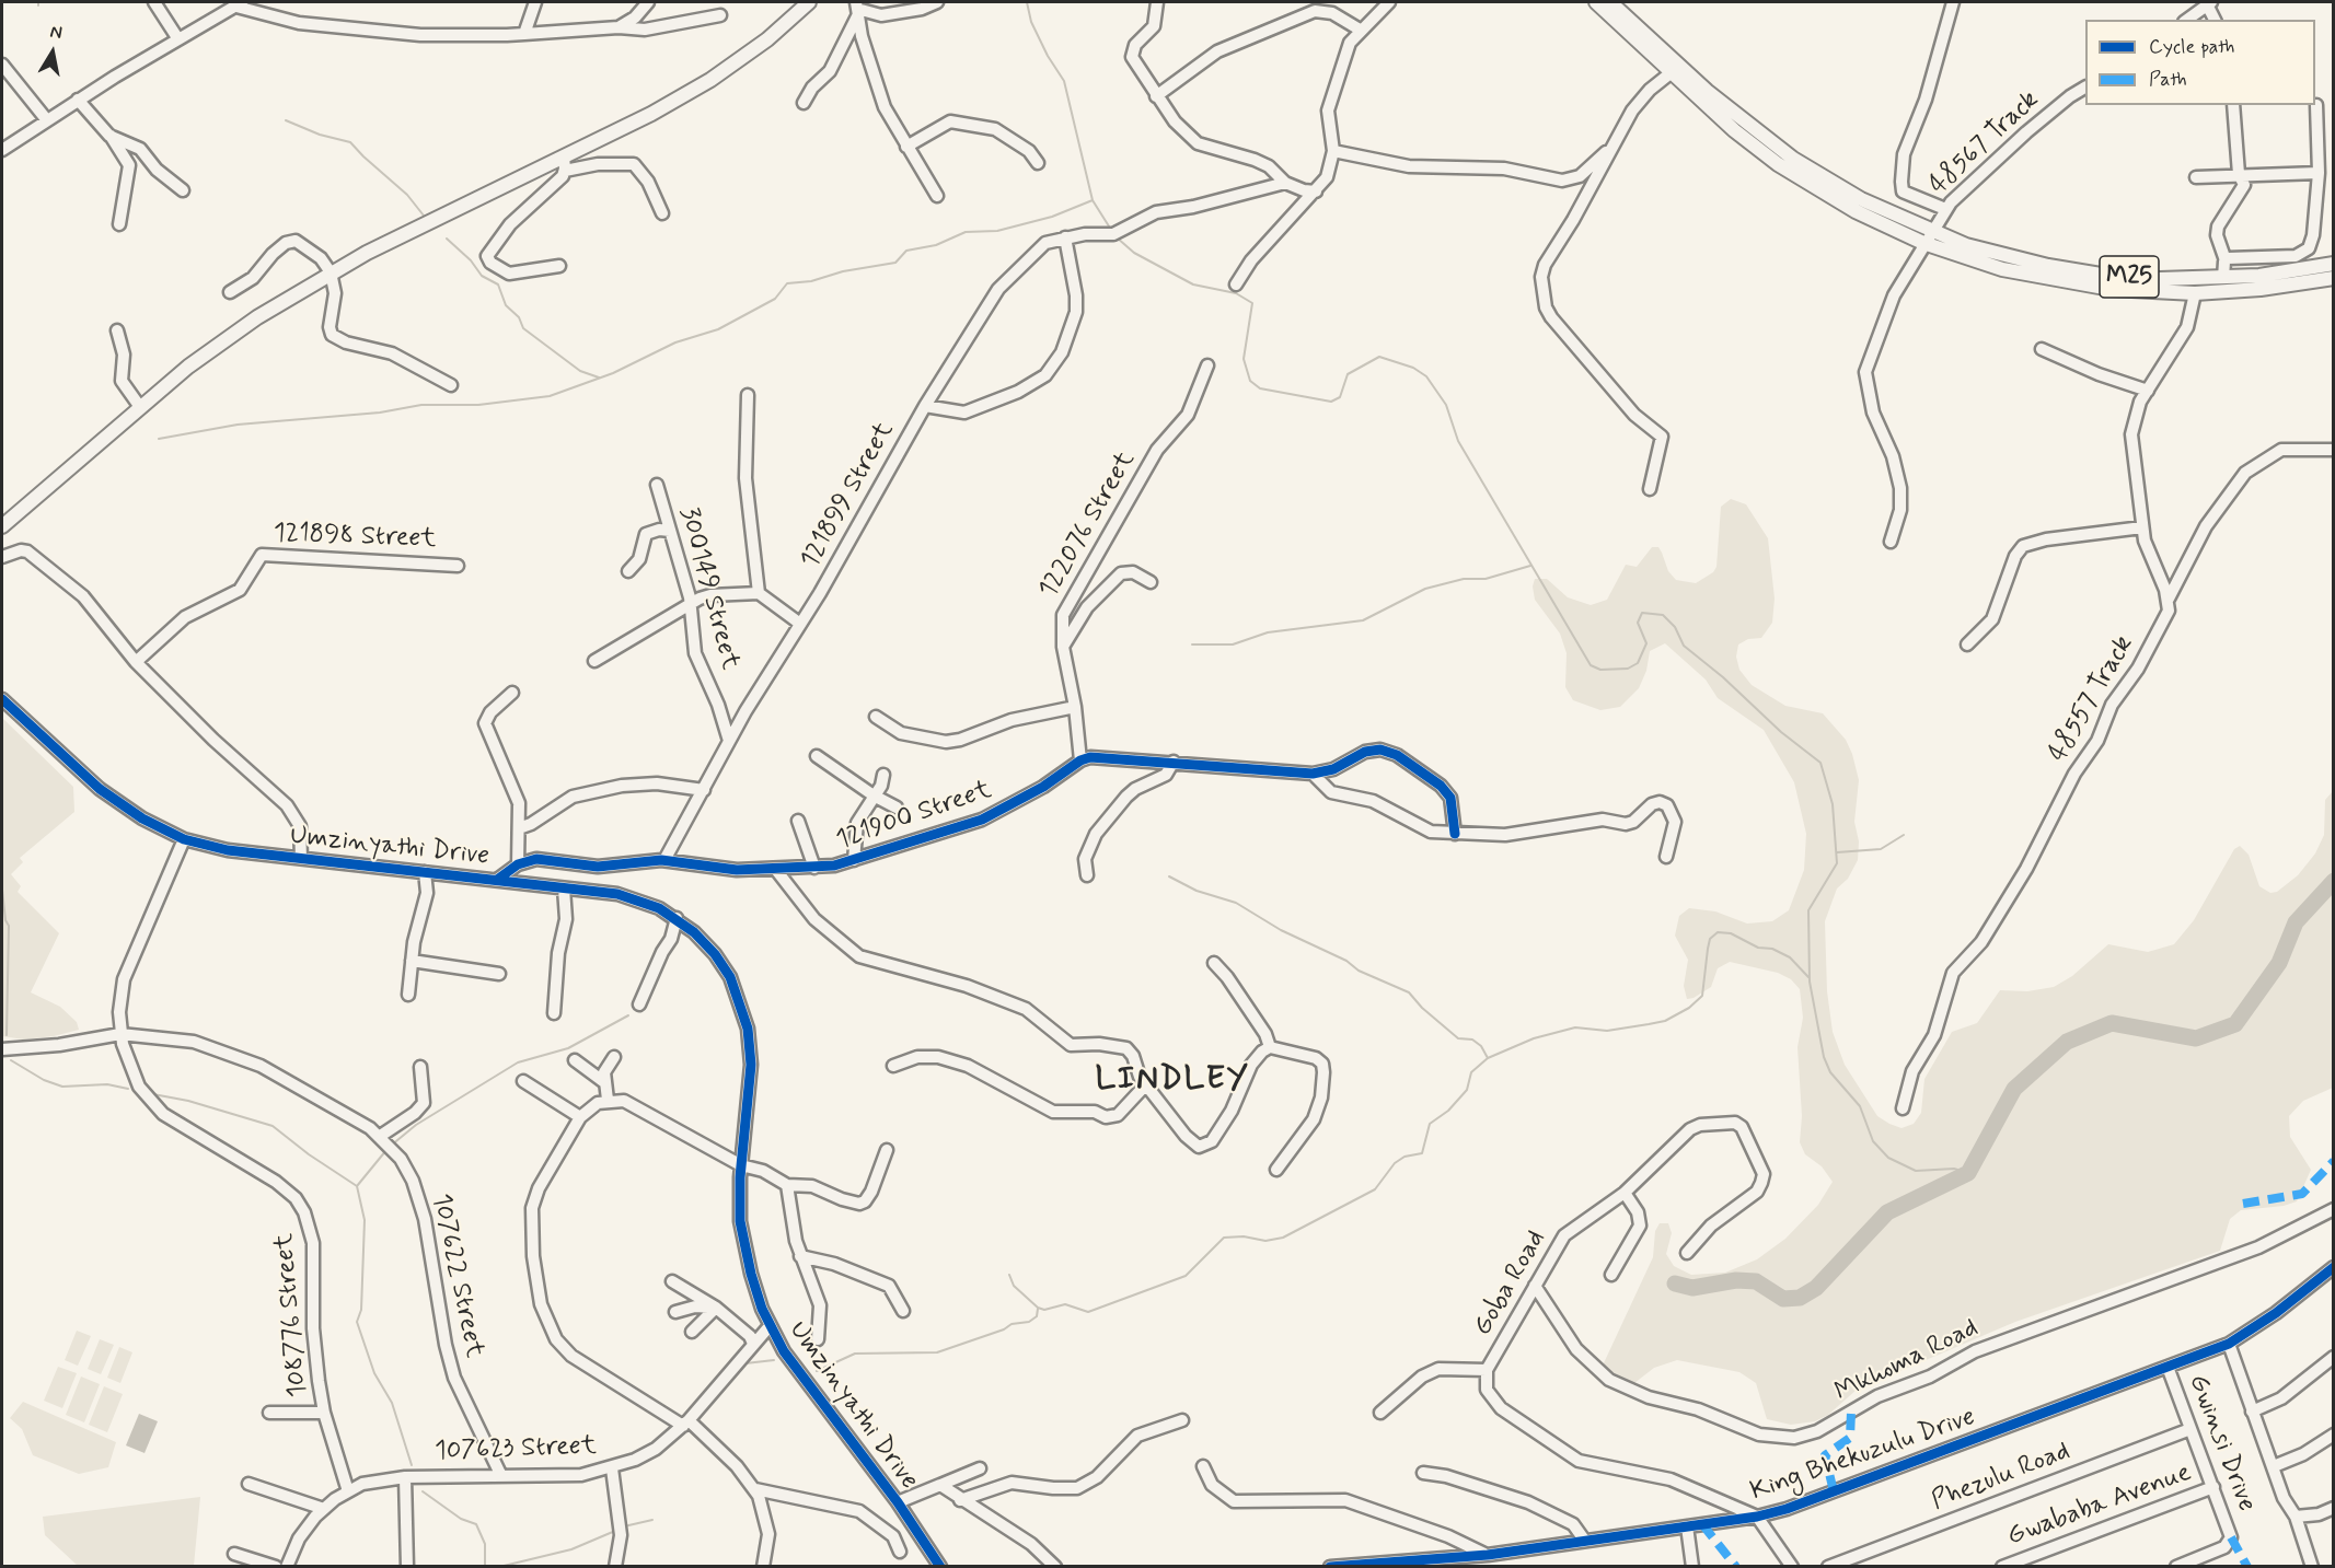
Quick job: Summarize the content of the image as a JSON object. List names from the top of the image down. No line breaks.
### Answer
{"streets":{"main road":["M25"],"street":["48567 Track","121899 Street","122076 Street","121898 Street","300149 Street","48557 Track","121900 Street","Umzinyathi Drive","107622 Street","Goba Road","108776 Street","Mkhoma Road","Gwinsi Drive","107623 Street","King Bhekuzulu Drive","Phezulu Road","Gwababa Avenue"]},"crossings":[["48567 Track","M25"],["121899 Street","300149 Street"],["121899 Street","121900 Street"],["122076 Street","121900 Street"],["Umzinyathi Drive","108776 Street"],["Umzinyathi Drive","107623 Street"],["107622 Street","108776 Street"],["107622 Street","107623 Street"],["Goba Road","Mkhoma Road"],["Goba Road","King Bhekuzulu Drive"],["108776 Street","107623 Street"],["Gwinsi Drive","King Bhekuzulu Drive"],["Gwinsi Drive","Phezulu Road"],["Gwinsi Drive","Gwababa Avenue"]],"districts":["LINDLEY"],"legend":["Cycle path","Path"],"north":"top"}
